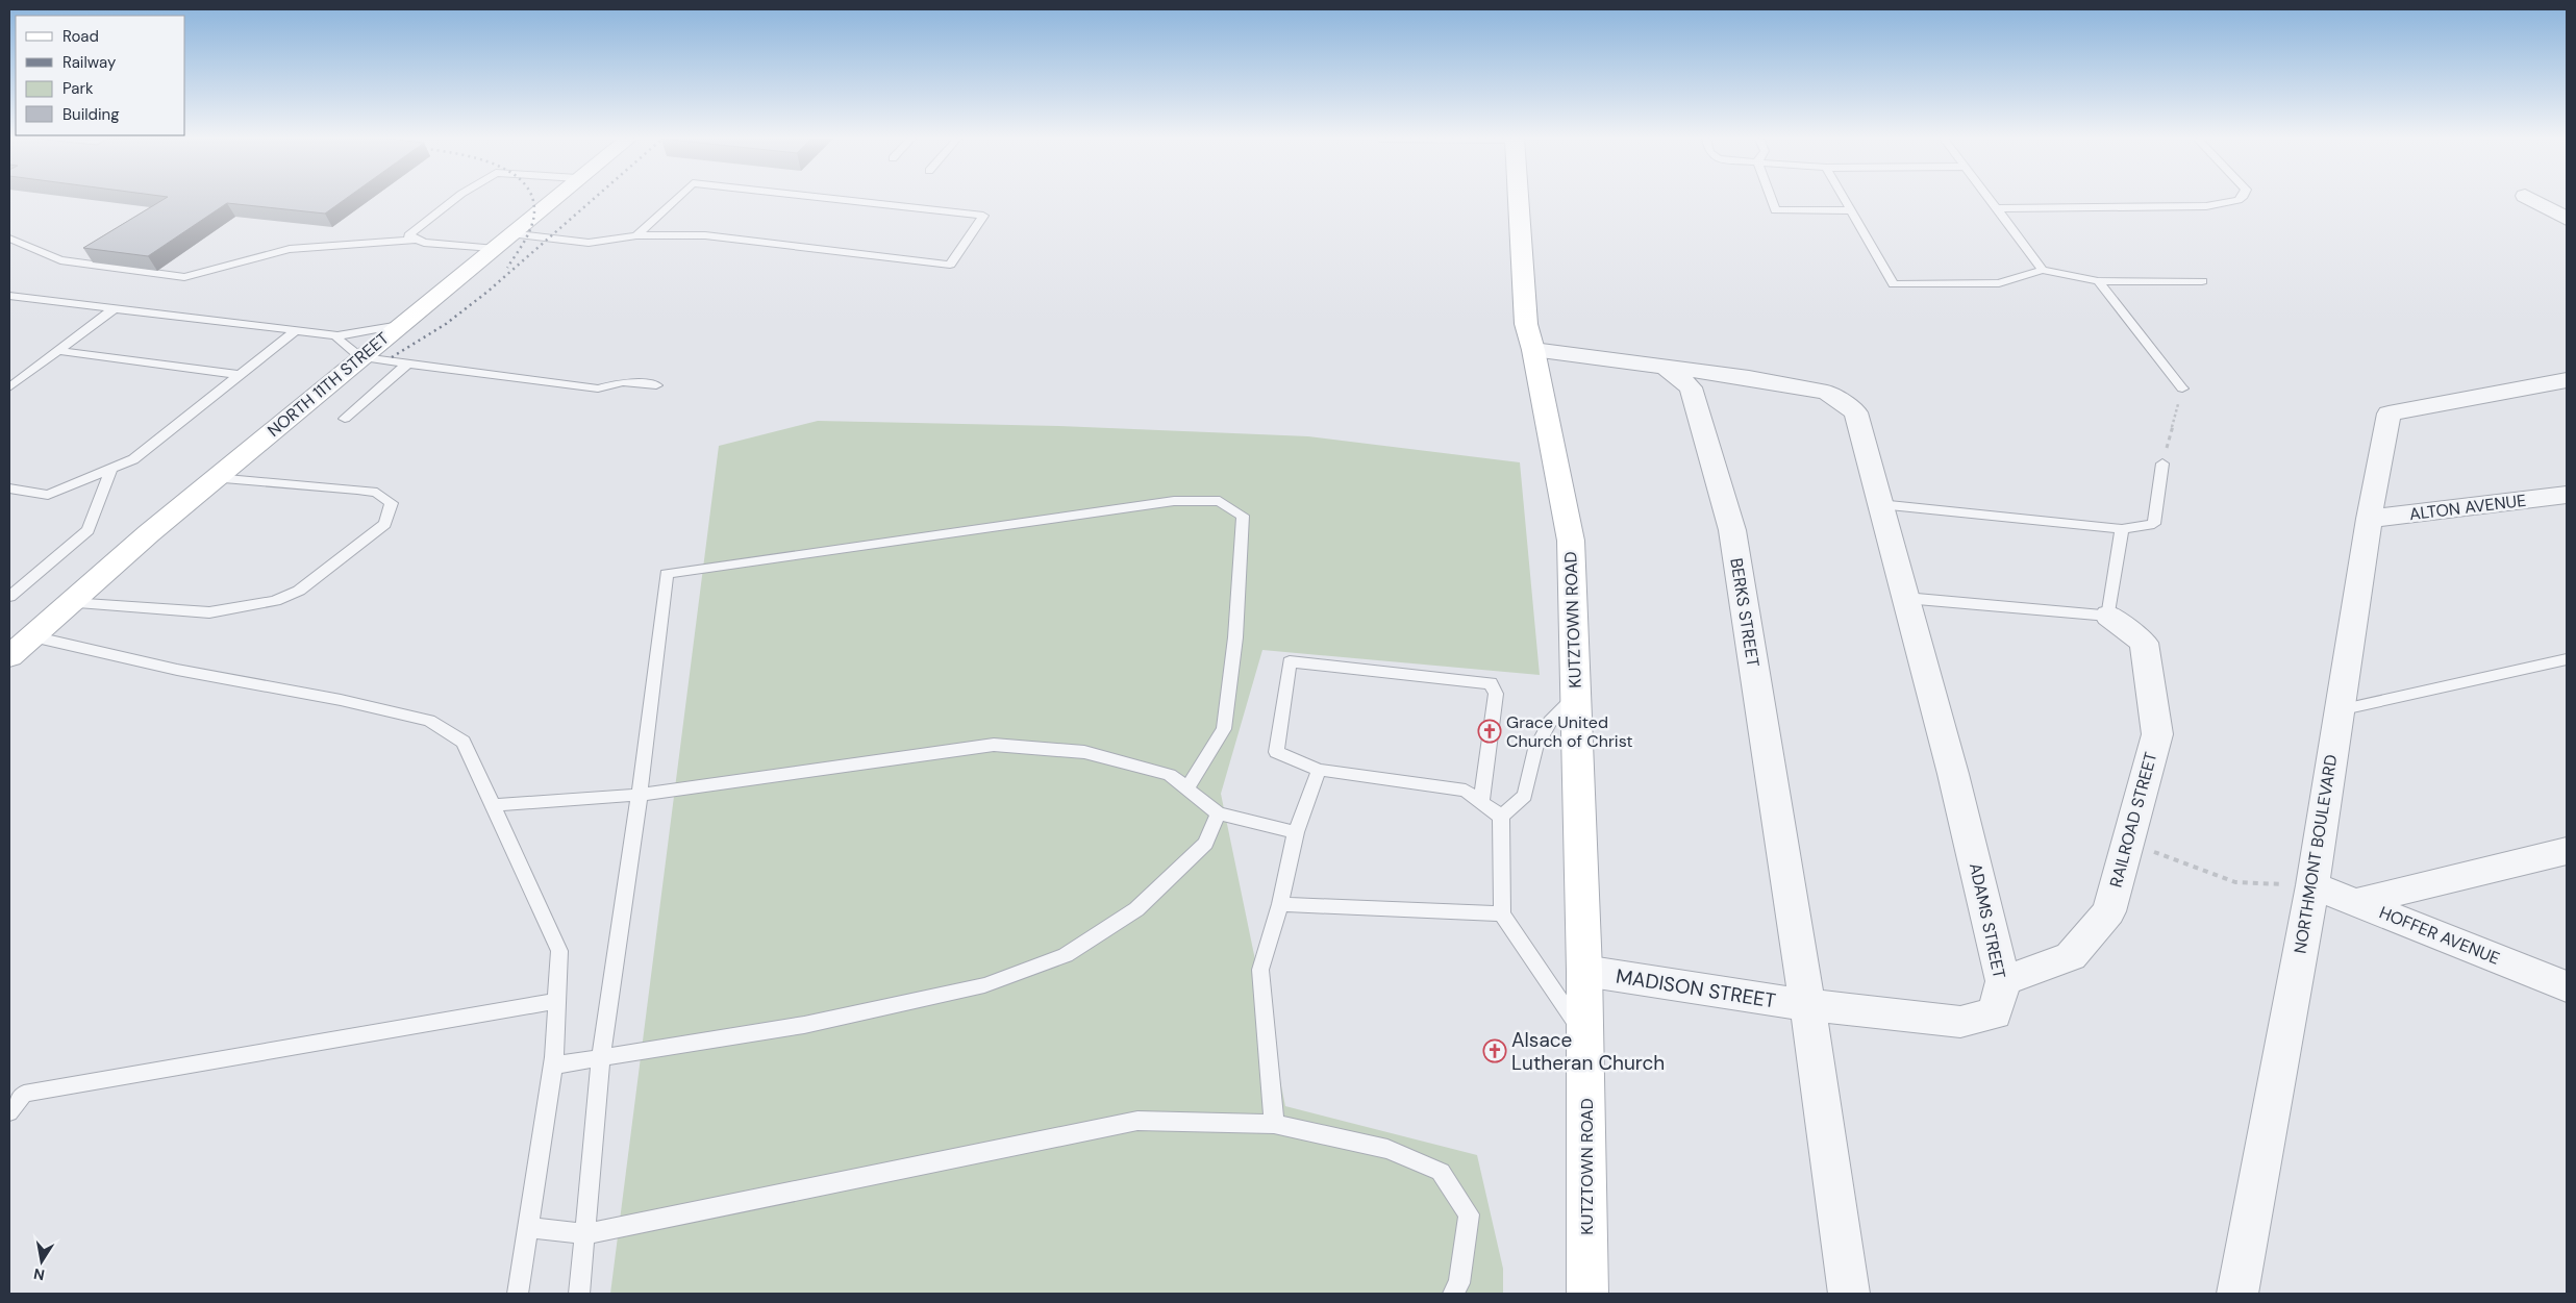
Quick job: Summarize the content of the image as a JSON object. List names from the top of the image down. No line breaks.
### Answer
{"streets":{"main road":["NORTH 11TH STREET","KUTZTOWN ROAD"],"street":["ALTON AVENUE","BERKS STREET","RAILROAD STREET","NORTHMONT BOULEVARD","ADAMS STREET","HOFFER AVENUE","MADISON STREET"]},"crossings":[["ALTON AVENUE","NORTHMONT BOULEVARD"],["BERKS STREET","ADAMS STREET"],["BERKS STREET","MADISON STREET"],["KUTZTOWN ROAD","MADISON STREET"],["RAILROAD STREET","ADAMS STREET"],["NORTHMONT BOULEVARD","HOFFER AVENUE"],["ADAMS STREET","MADISON STREET"]],"places":{"church":["Grace United Church of Christ","Alsace Lutheran Church"]},"legend":["Road","Railway","Park","Building"],"north":"bottom"}
